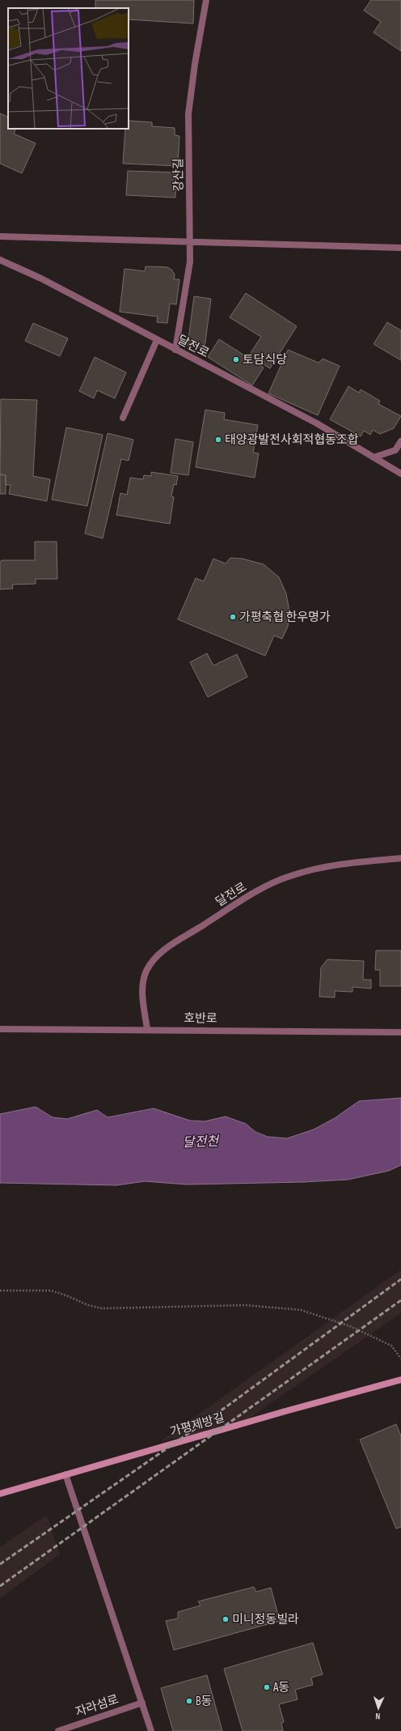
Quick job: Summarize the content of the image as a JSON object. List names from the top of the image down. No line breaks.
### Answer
{"streets":{"street":["강산길","달전로","호반로","가평제방길","자라섬로"]},"crossings":[["강산길","달전로"],["달전로","호반로"]],"water":["달전천"],"places":["토담식당","태양광발전사회적협동조합","가평축협 한우명가","미니정동빌라","A동","B동"],"north":"bottom"}
